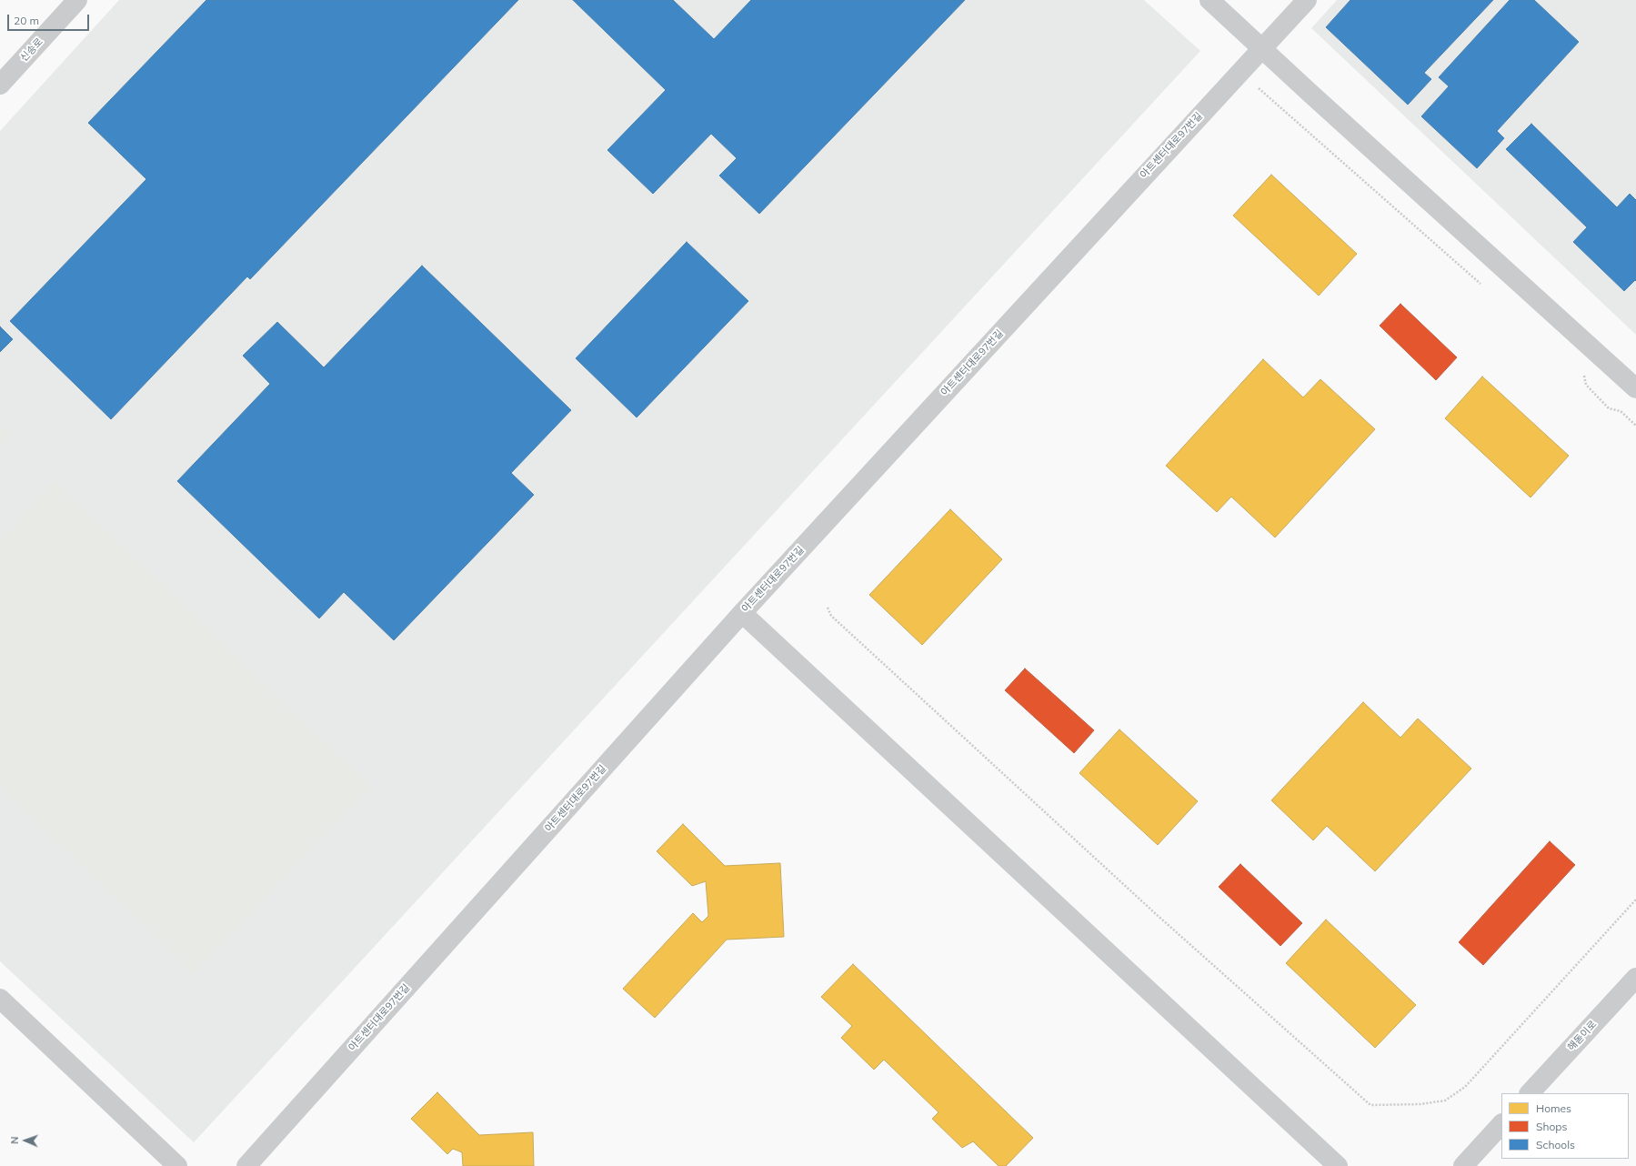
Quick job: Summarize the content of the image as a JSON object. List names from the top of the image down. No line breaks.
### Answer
{"streets":{"street":["신송로","아트센터대로97번길","해돋이로"]},"legend":["Homes","Shops","Schools"],"scale_bar":"20 m","north":"left"}
